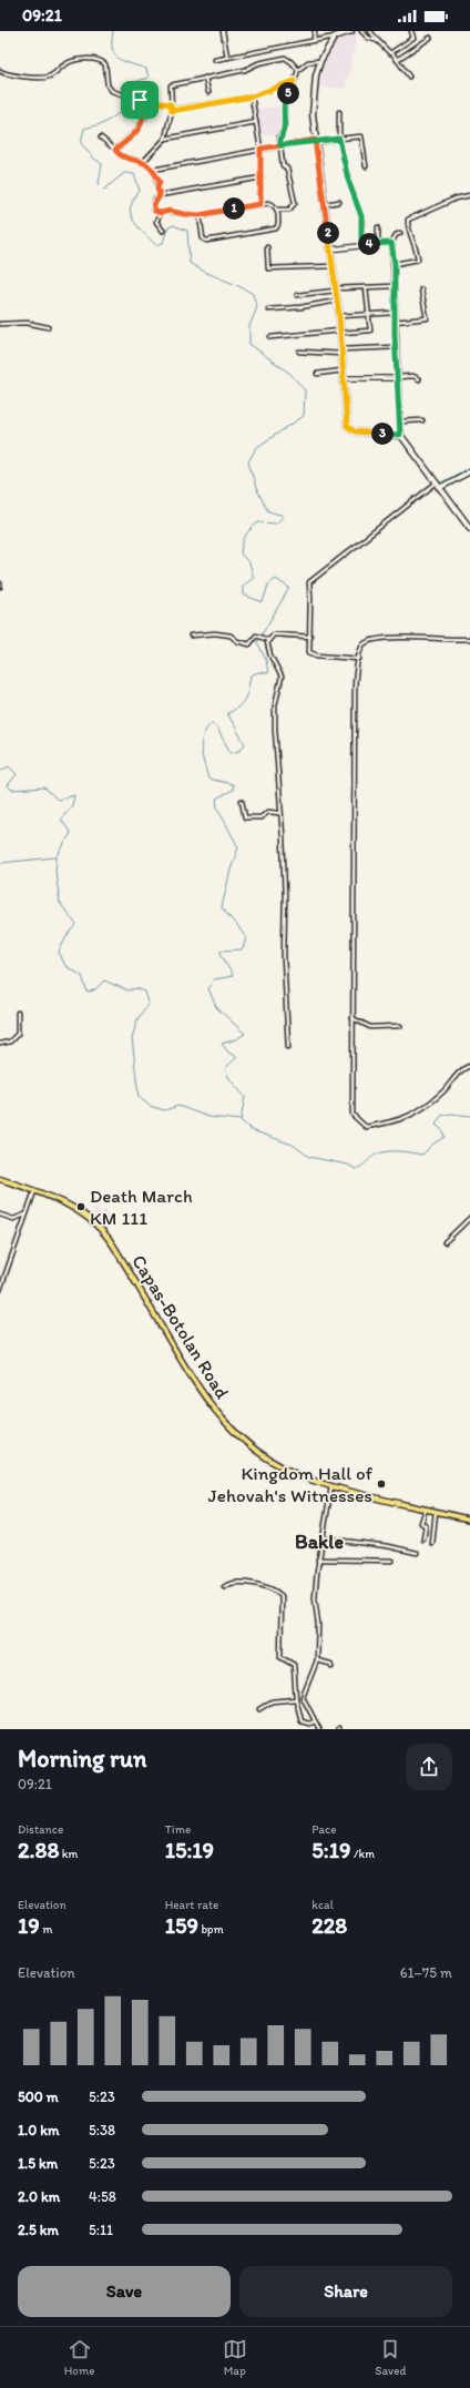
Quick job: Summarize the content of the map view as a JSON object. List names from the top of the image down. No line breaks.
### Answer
{"streets":{"main road":["Capas-Botolan Road"]},"districts":["Bakle"],"places":["Death March KM 111","Kingdom Hall of Jehovah's Witnesses"],"page":{"status":"09:21","pins":["5","1","2","4","3"],"heading":["Morning run","09:21"],"stats":[["Distance","2.88 km"],["Time","15:19"],["Pace","5:19 /km"],["Elevation","19 m"],["Heart rate","159 bpm"],["kcal","228"]],"chart":["Elevation","61–75 m"],"list":[{"name":"500 m","note":"5:23"},{"name":"1.0 km","note":"5:38"},{"name":"1.5 km","note":"5:23"},{"name":"2.0 km","note":"4:58"},{"name":"2.5 km","note":"5:11"}],"buttons":["Save","Share"],"tabs":["Home","Map","Saved"]}}
